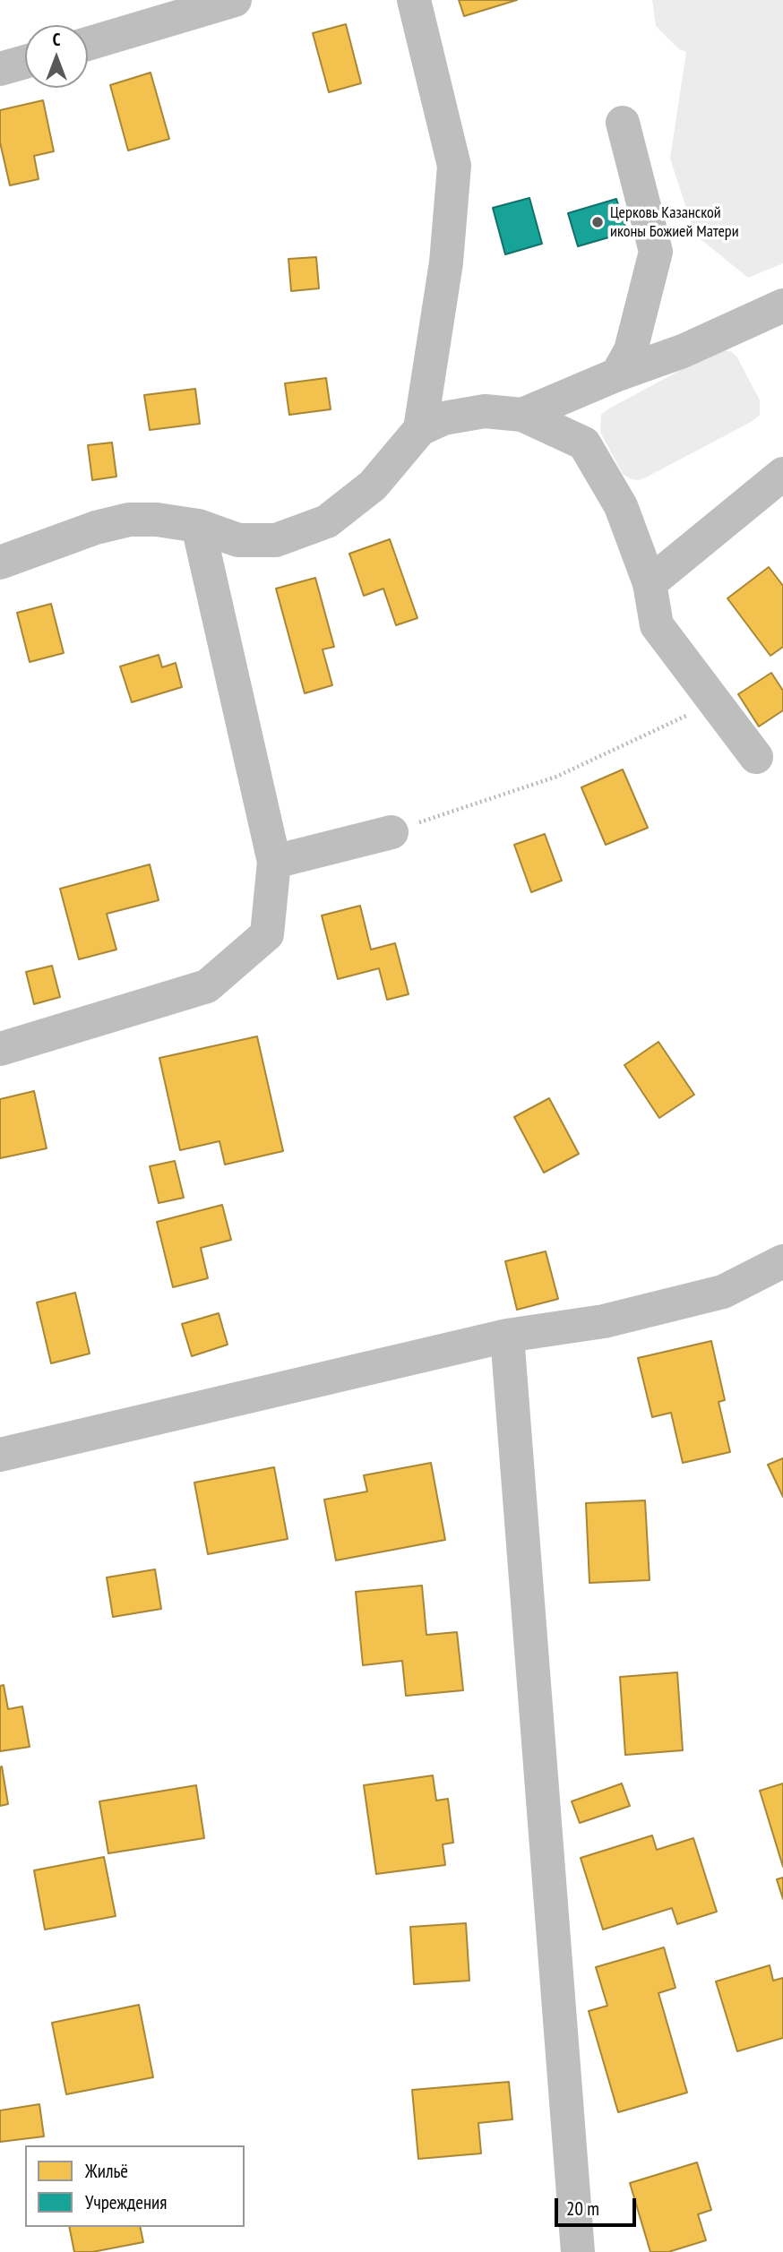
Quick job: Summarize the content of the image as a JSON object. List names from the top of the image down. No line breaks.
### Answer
{"places":["Церковь Казанской иконы Божией Матери"],"legend":["Жильё","Учреждения"],"scale_bar":"20 m","north":"top"}
